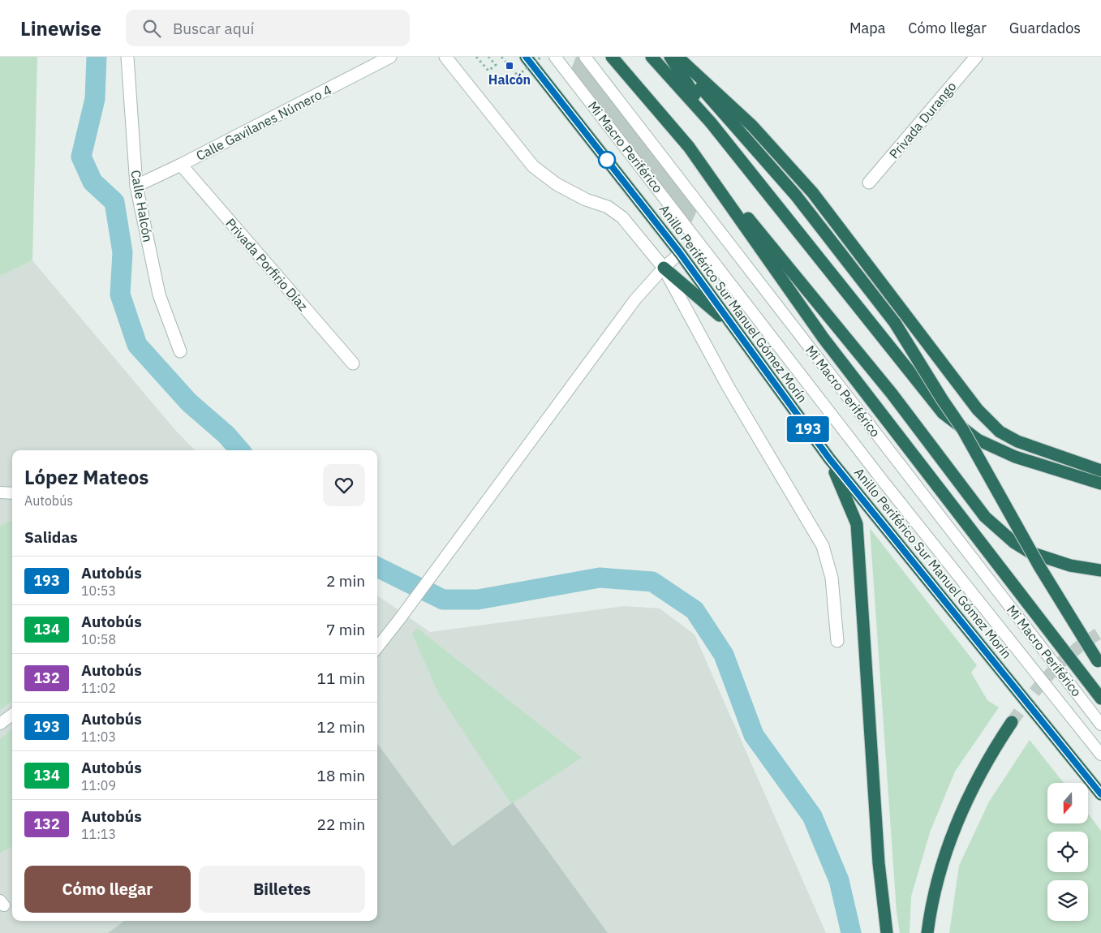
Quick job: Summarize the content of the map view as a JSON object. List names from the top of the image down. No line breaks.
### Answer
{"streets":{"highway":["Anillo Periférico Sur Manuel Gómez Morín"],"street":["Privada Durango","Calle Gavilanes Número 4","Calle Halcón","Privada Porfirio Díaz"],"lane":["Mi Macro Periférico"]},"crossings":[["Calle Gavilanes Número 4","Calle Halcón"],["Calle Gavilanes Número 4","Privada Porfirio Díaz"]],"places":{"transit":["Halcón"]},"lines":["bus line 193"],"north":"bottom","page":{"header":"Linewise","search":"Buscar aquí","nav":["Mapa","Cómo llegar","Guardados"],"on_map":"193","heading":[["López Mateos","Autobús"],"Salidas"],"list":[{"mark":"193","name":"Autobús","note":"10:53","value":"2 min"},{"mark":"134","name":"Autobús","note":"10:58","value":"7 min"},{"mark":"132","name":"Autobús","note":"11:02","value":"11 min"},{"mark":"193","name":"Autobús","note":"11:03","value":"12 min"},{"mark":"134","name":"Autobús","note":"11:09","value":"18 min"},{"mark":"132","name":"Autobús","note":"11:13","value":"22 min"}],"buttons":["Cómo llegar","Billetes"]}}
